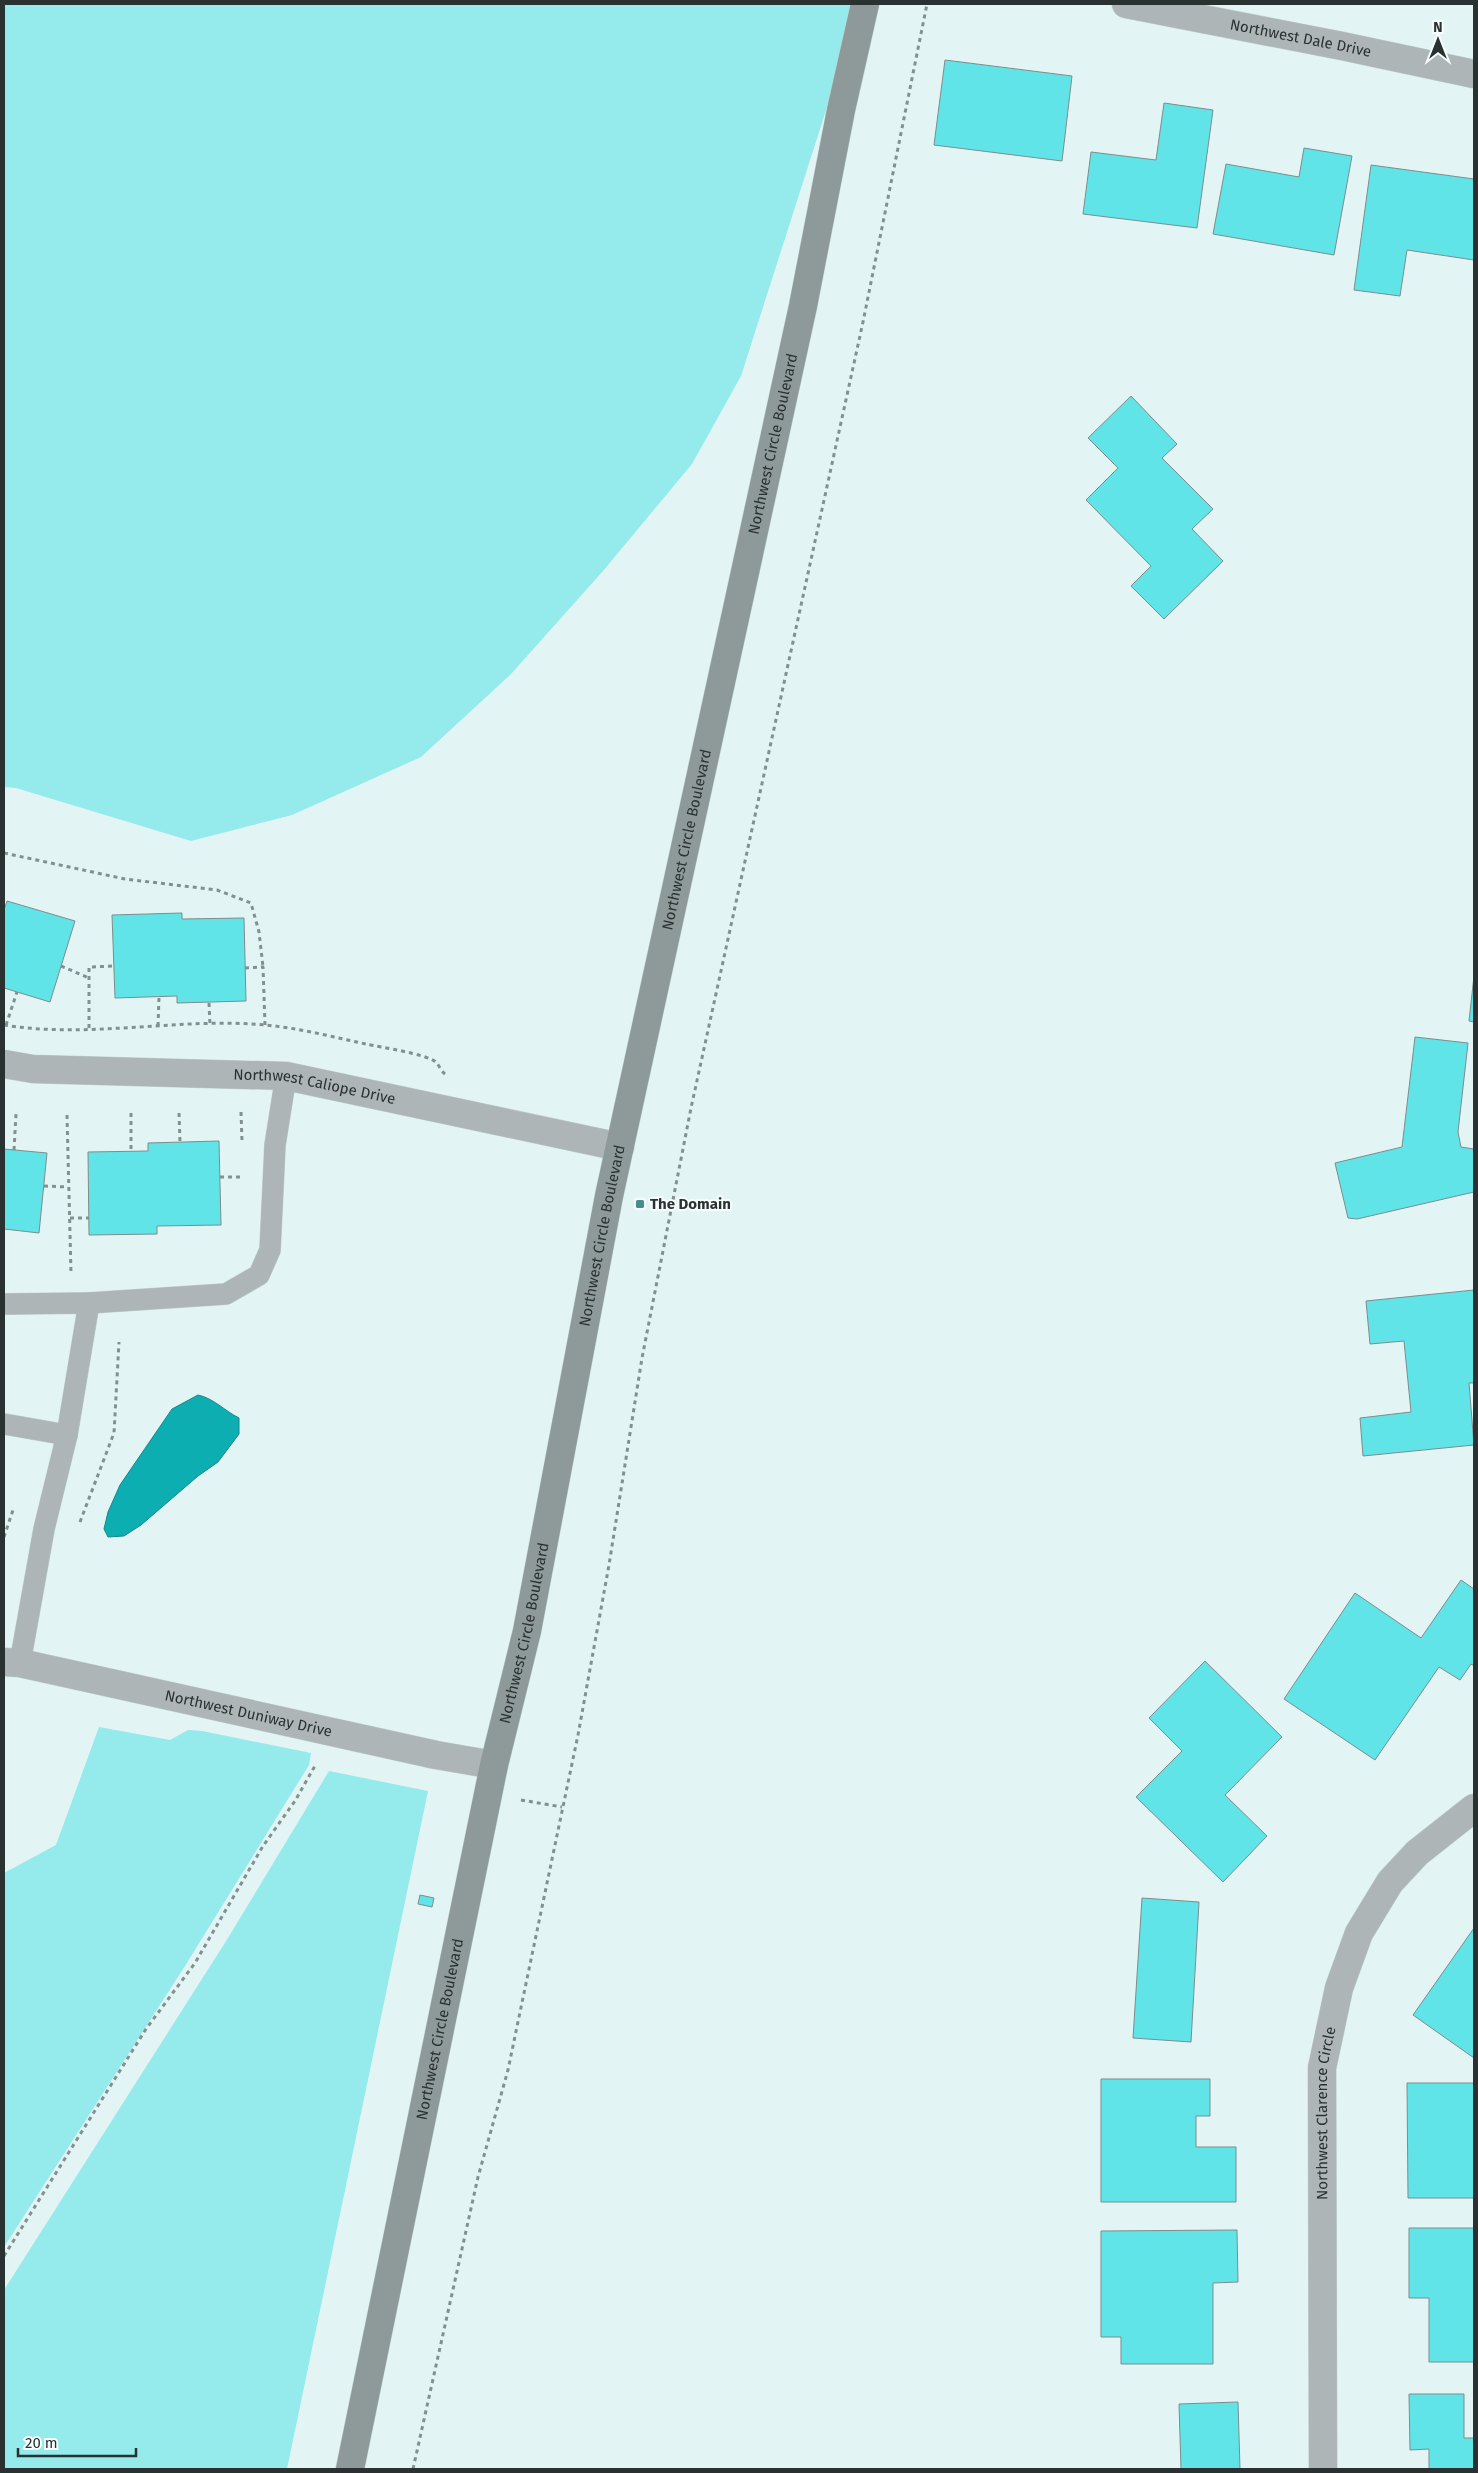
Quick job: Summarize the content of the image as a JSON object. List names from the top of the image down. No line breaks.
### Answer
{"streets":{"main road":["Northwest Circle Boulevard"],"street":["Northwest Dale Drive","Northwest Caliope Drive","Northwest Duniway Drive","Northwest Clarence Circle"]},"crossings":[["Northwest Circle Boulevard","Northwest Caliope Drive"],["Northwest Circle Boulevard","Northwest Duniway Drive"]],"places":{"transit":["The Domain"]},"scale_bar":"20 m","north":"top"}
